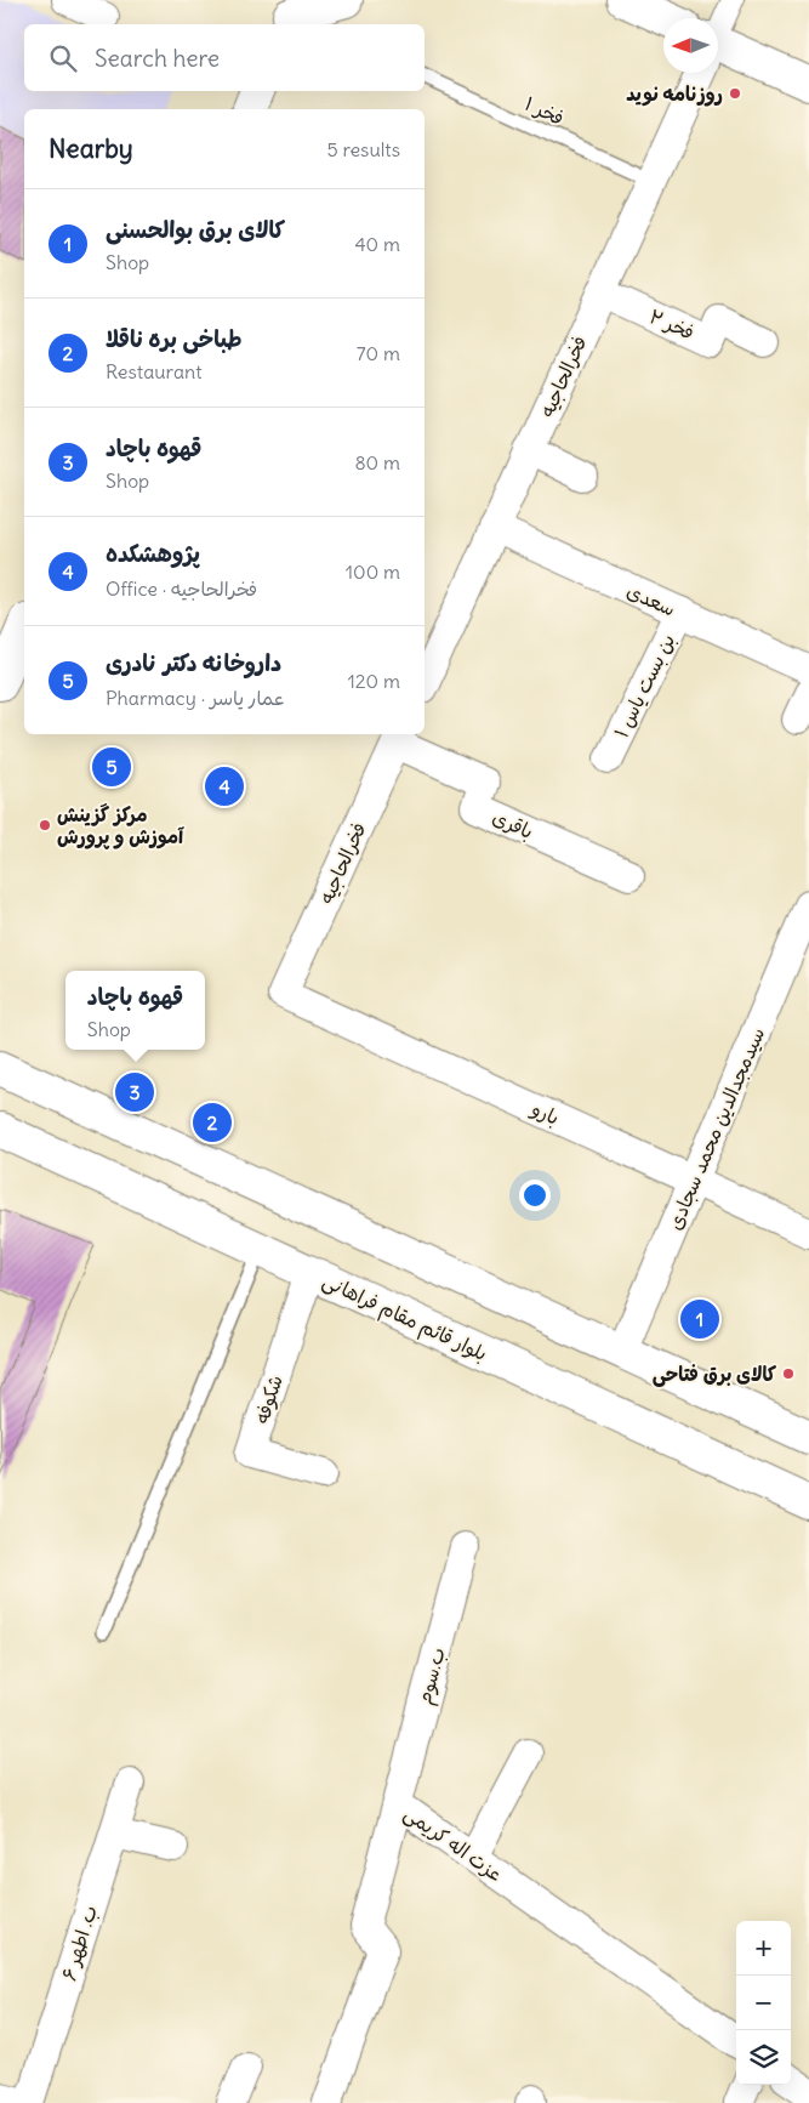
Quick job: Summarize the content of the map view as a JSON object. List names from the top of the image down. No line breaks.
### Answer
{"streets":{"main road":["بلوار قائم مقام فراهانی"],"street":["فخر ۲","فخرالحاجیه","سعدی","بن بست یاس ۱","باقری","بارو","سیدمجدالدین محمد سجادی","شکوفه","ب.سوم","عزت اله کریمی","ب. اطهر ۶"],"lane":["فخر ۱"]},"crossings":[["فخر ۱","فخرالحاجیه"],["فخر ۲","فخرالحاجیه"],["فخرالحاجیه","سعدی"],["فخرالحاجیه","باقری"],["فخرالحاجیه","بارو"],["سعدی","بن بست یاس ۱"],["بارو","سیدمجدالدین محمد سجادی"],["بلوار قائم مقام فراهانی","شکوفه"],["ب.سوم","عزت اله کریمی"]],"places":["روزنامه نوید","مرکز گزینش آموزش و پرورش","کالای برق فتاحی"],"north":"left","page":{"search":"Search here","heading":["Nearby","5 results"],"list":[{"mark":"1","name":"کالای برق بوالحسنی","note":"Shop","value":"40 m"},{"mark":"2","name":"طباخی بره ناقلا","note":"Restaurant","value":"70 m"},{"mark":"3","name":"قهوه باچاد","note":"Shop","value":"80 m"},{"mark":"4","name":"پژوهشکده","note":"Office · فخرالحاجیه","value":"100 m"},{"mark":"5","name":"داروخانه دکتر نادری","note":"Pharmacy · عمار یاسر","value":"120 m"}],"pins":["5","4","3","2","1"],"popup":["قهوه باچاد","Shop"],"map_buttons":["+","−"]}}
